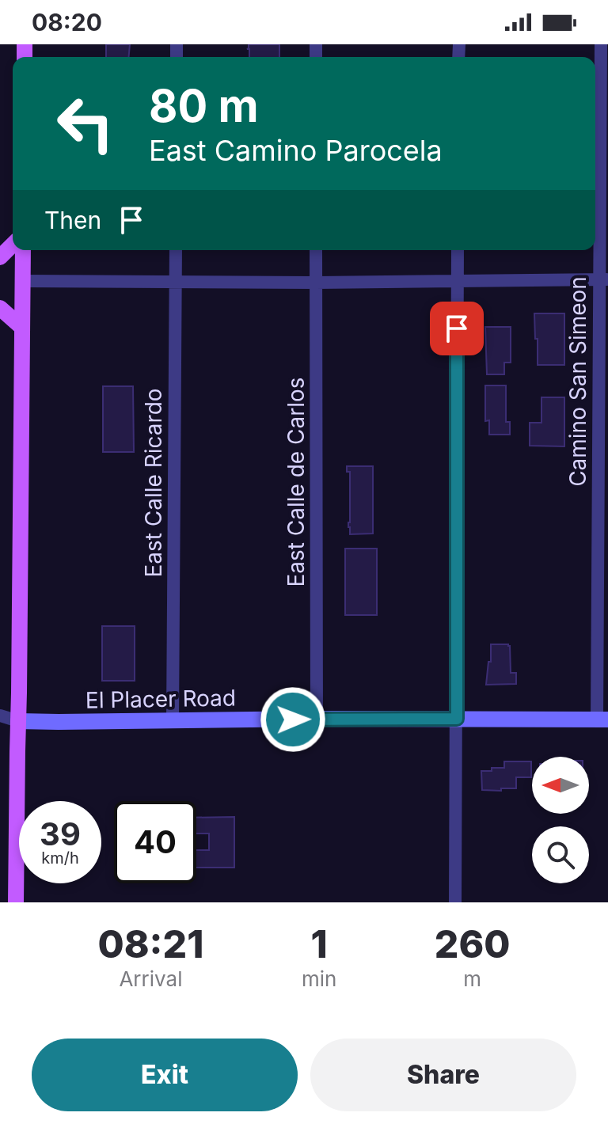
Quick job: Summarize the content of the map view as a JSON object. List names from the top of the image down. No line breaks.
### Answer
{"streets":{"street":["Camino San Simeon","East Calle de Carlos","East Calle Ricardo","El Placer Road"]},"crossings":[["Camino San Simeon","El Placer Road"],["East Calle de Carlos","El Placer Road"],["East Calle Ricardo","El Placer Road"]],"north":"left","page":{"status":"08:20","turn":["80 m","East Camino Parocela"],"then":"Then","speed":"39 km/h","limit":"40","eta":["08:21","Arrival","1","min","260","m"],"buttons":["Exit","Share"]}}
